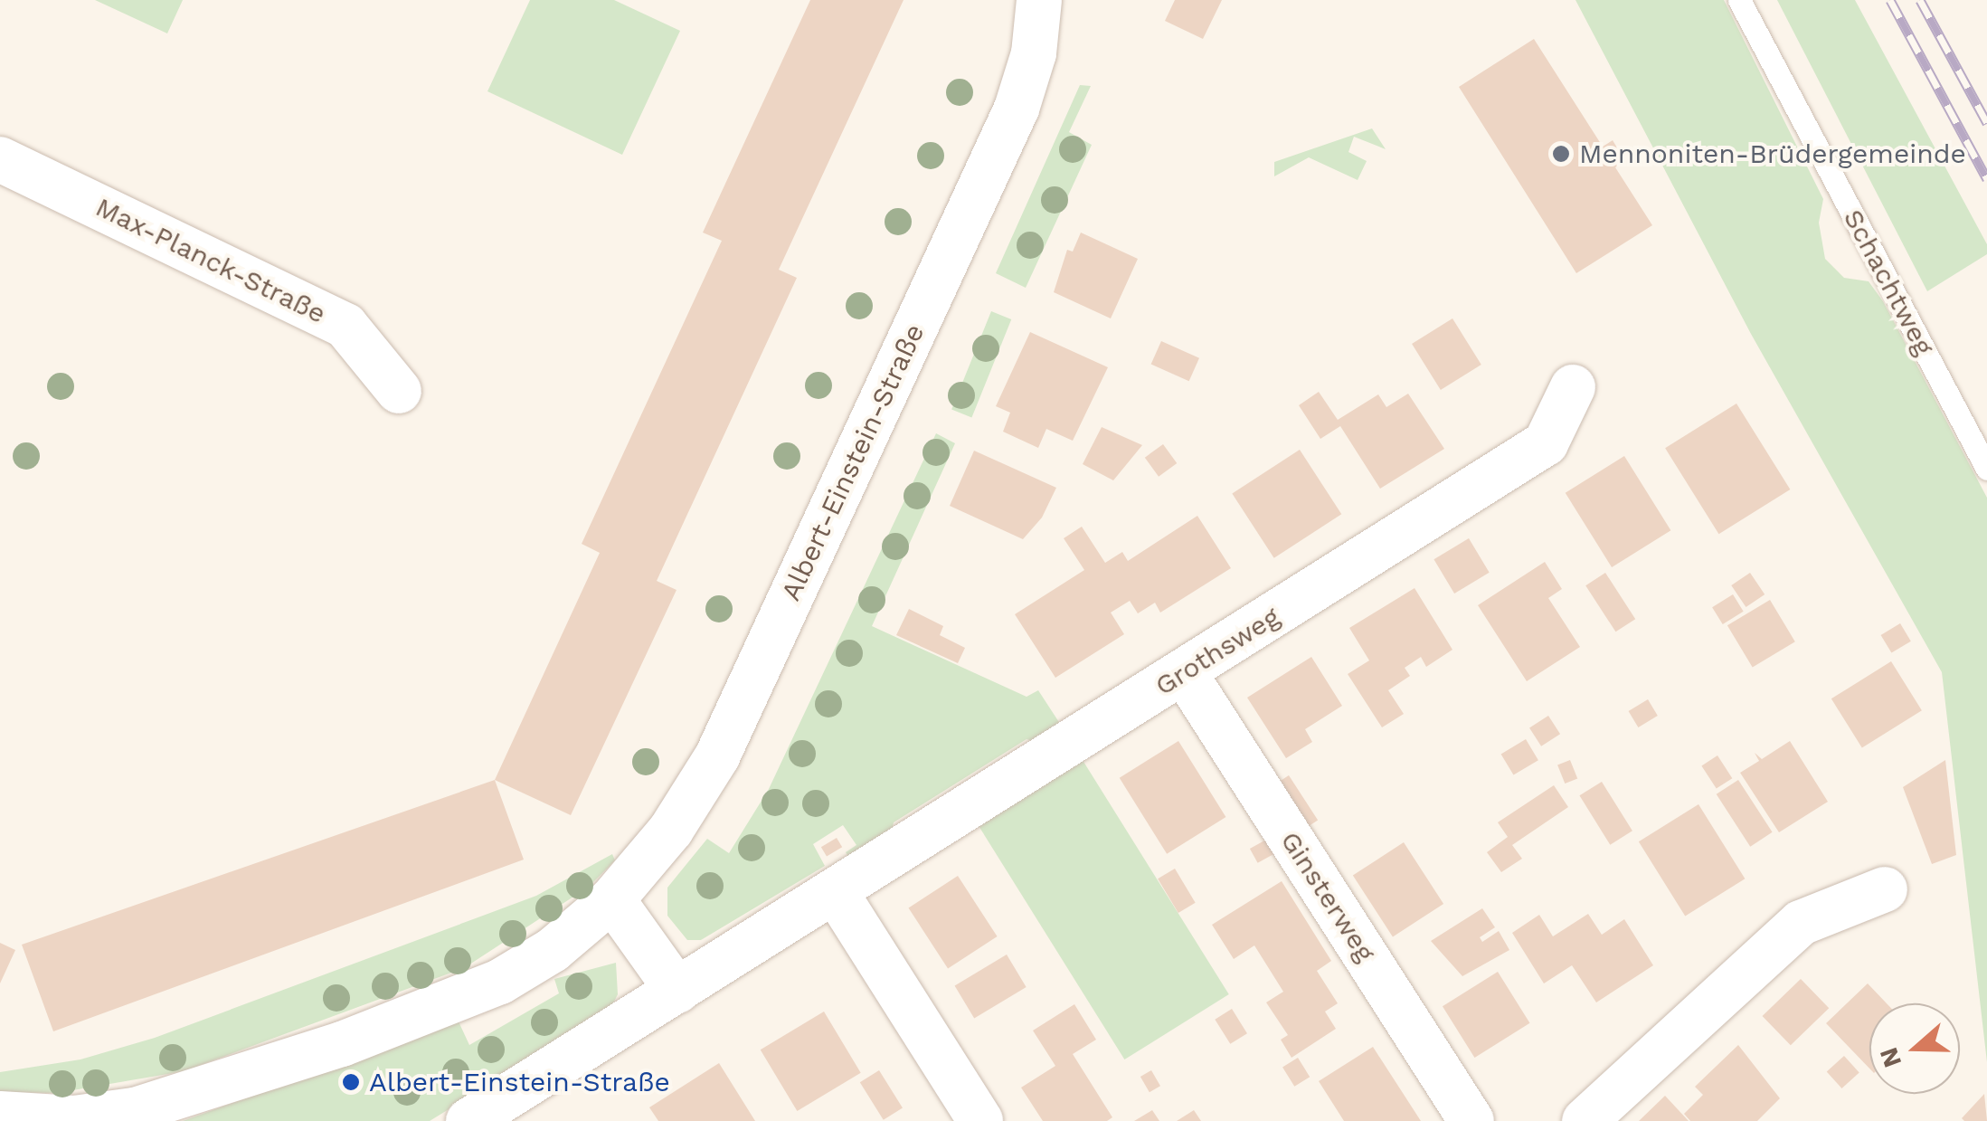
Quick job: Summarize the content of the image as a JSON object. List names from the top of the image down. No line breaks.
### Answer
{"streets":{"street":["Max-Planck-Straße","Albert-Einstein-Straße","Grothsweg","Ginsterweg"],"lane":["Schachtweg"]},"crossings":[["Grothsweg","Ginsterweg"]],"places":["Mennoniten-Brüdergemeinde","Albert-Einstein-Straße"],"north":"left"}
